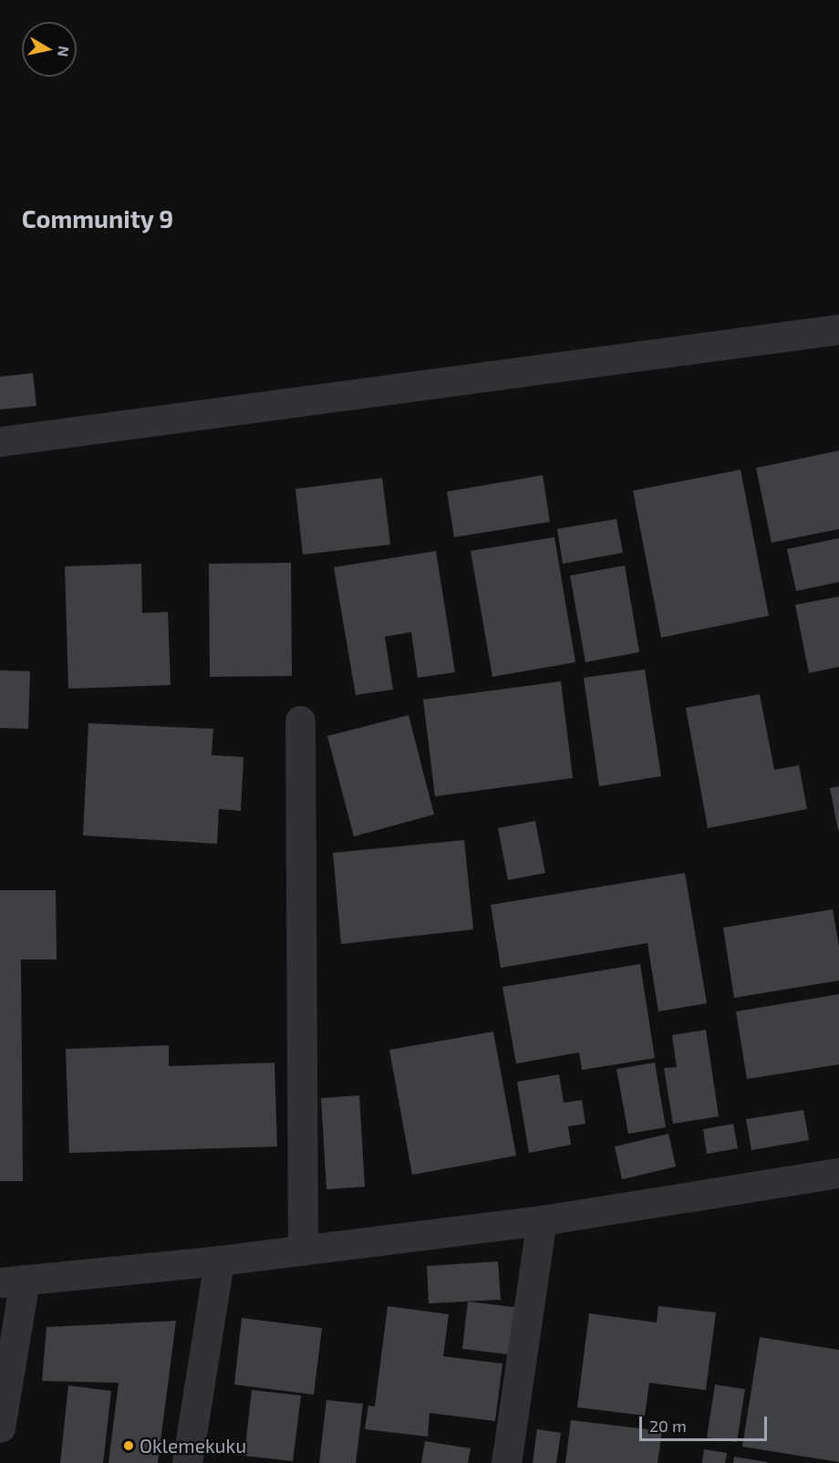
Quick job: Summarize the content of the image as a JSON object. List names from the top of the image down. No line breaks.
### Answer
{"districts":["Community 9"],"places":["Oklemekuku"],"scale_bar":"20 m","north":"right"}
